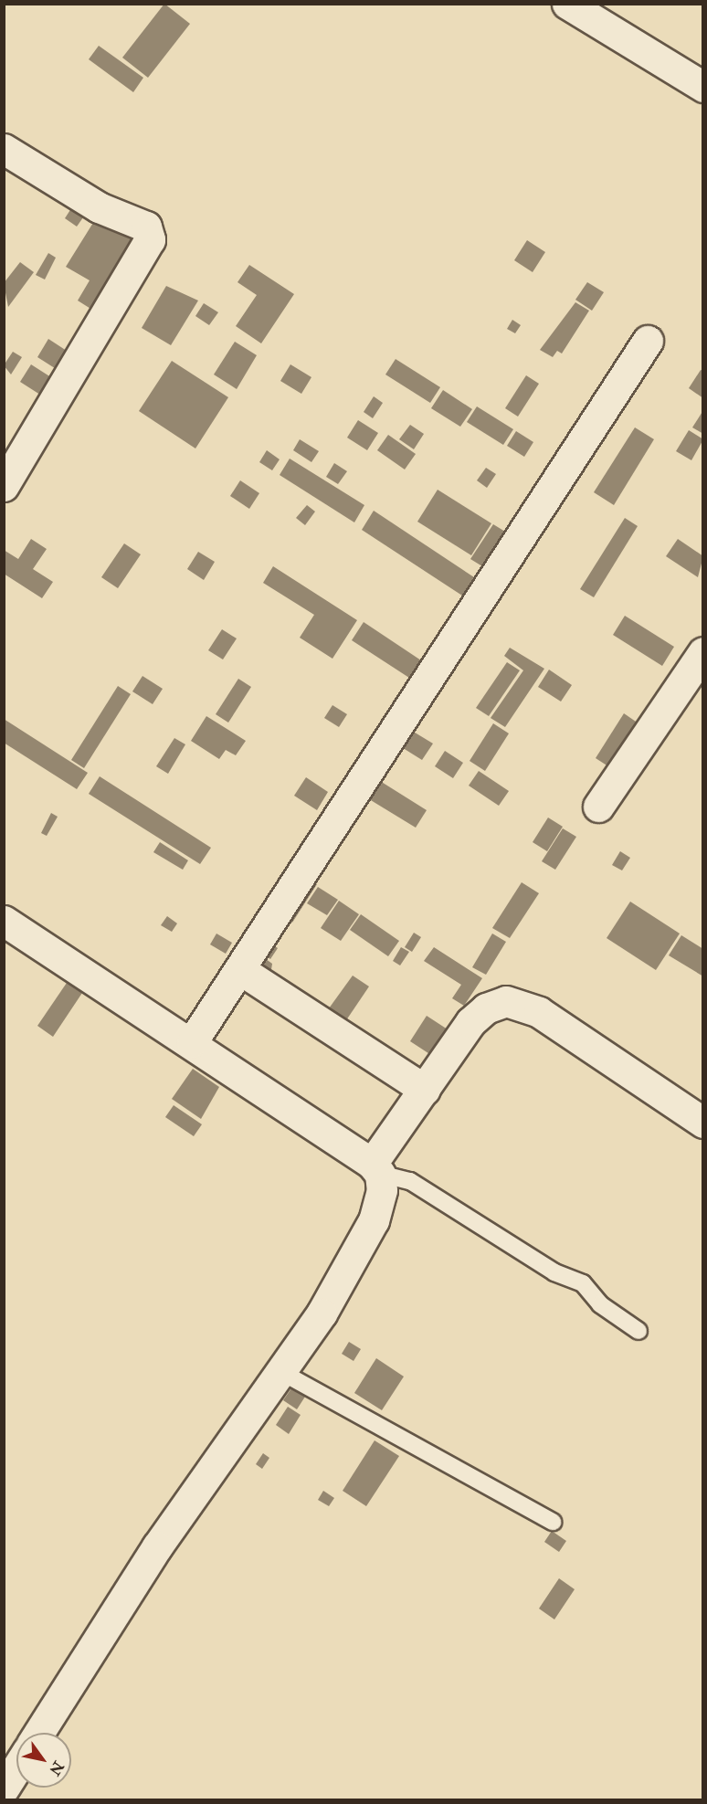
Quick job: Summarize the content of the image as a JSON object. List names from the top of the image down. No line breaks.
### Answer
{"north":"bottom right"}
